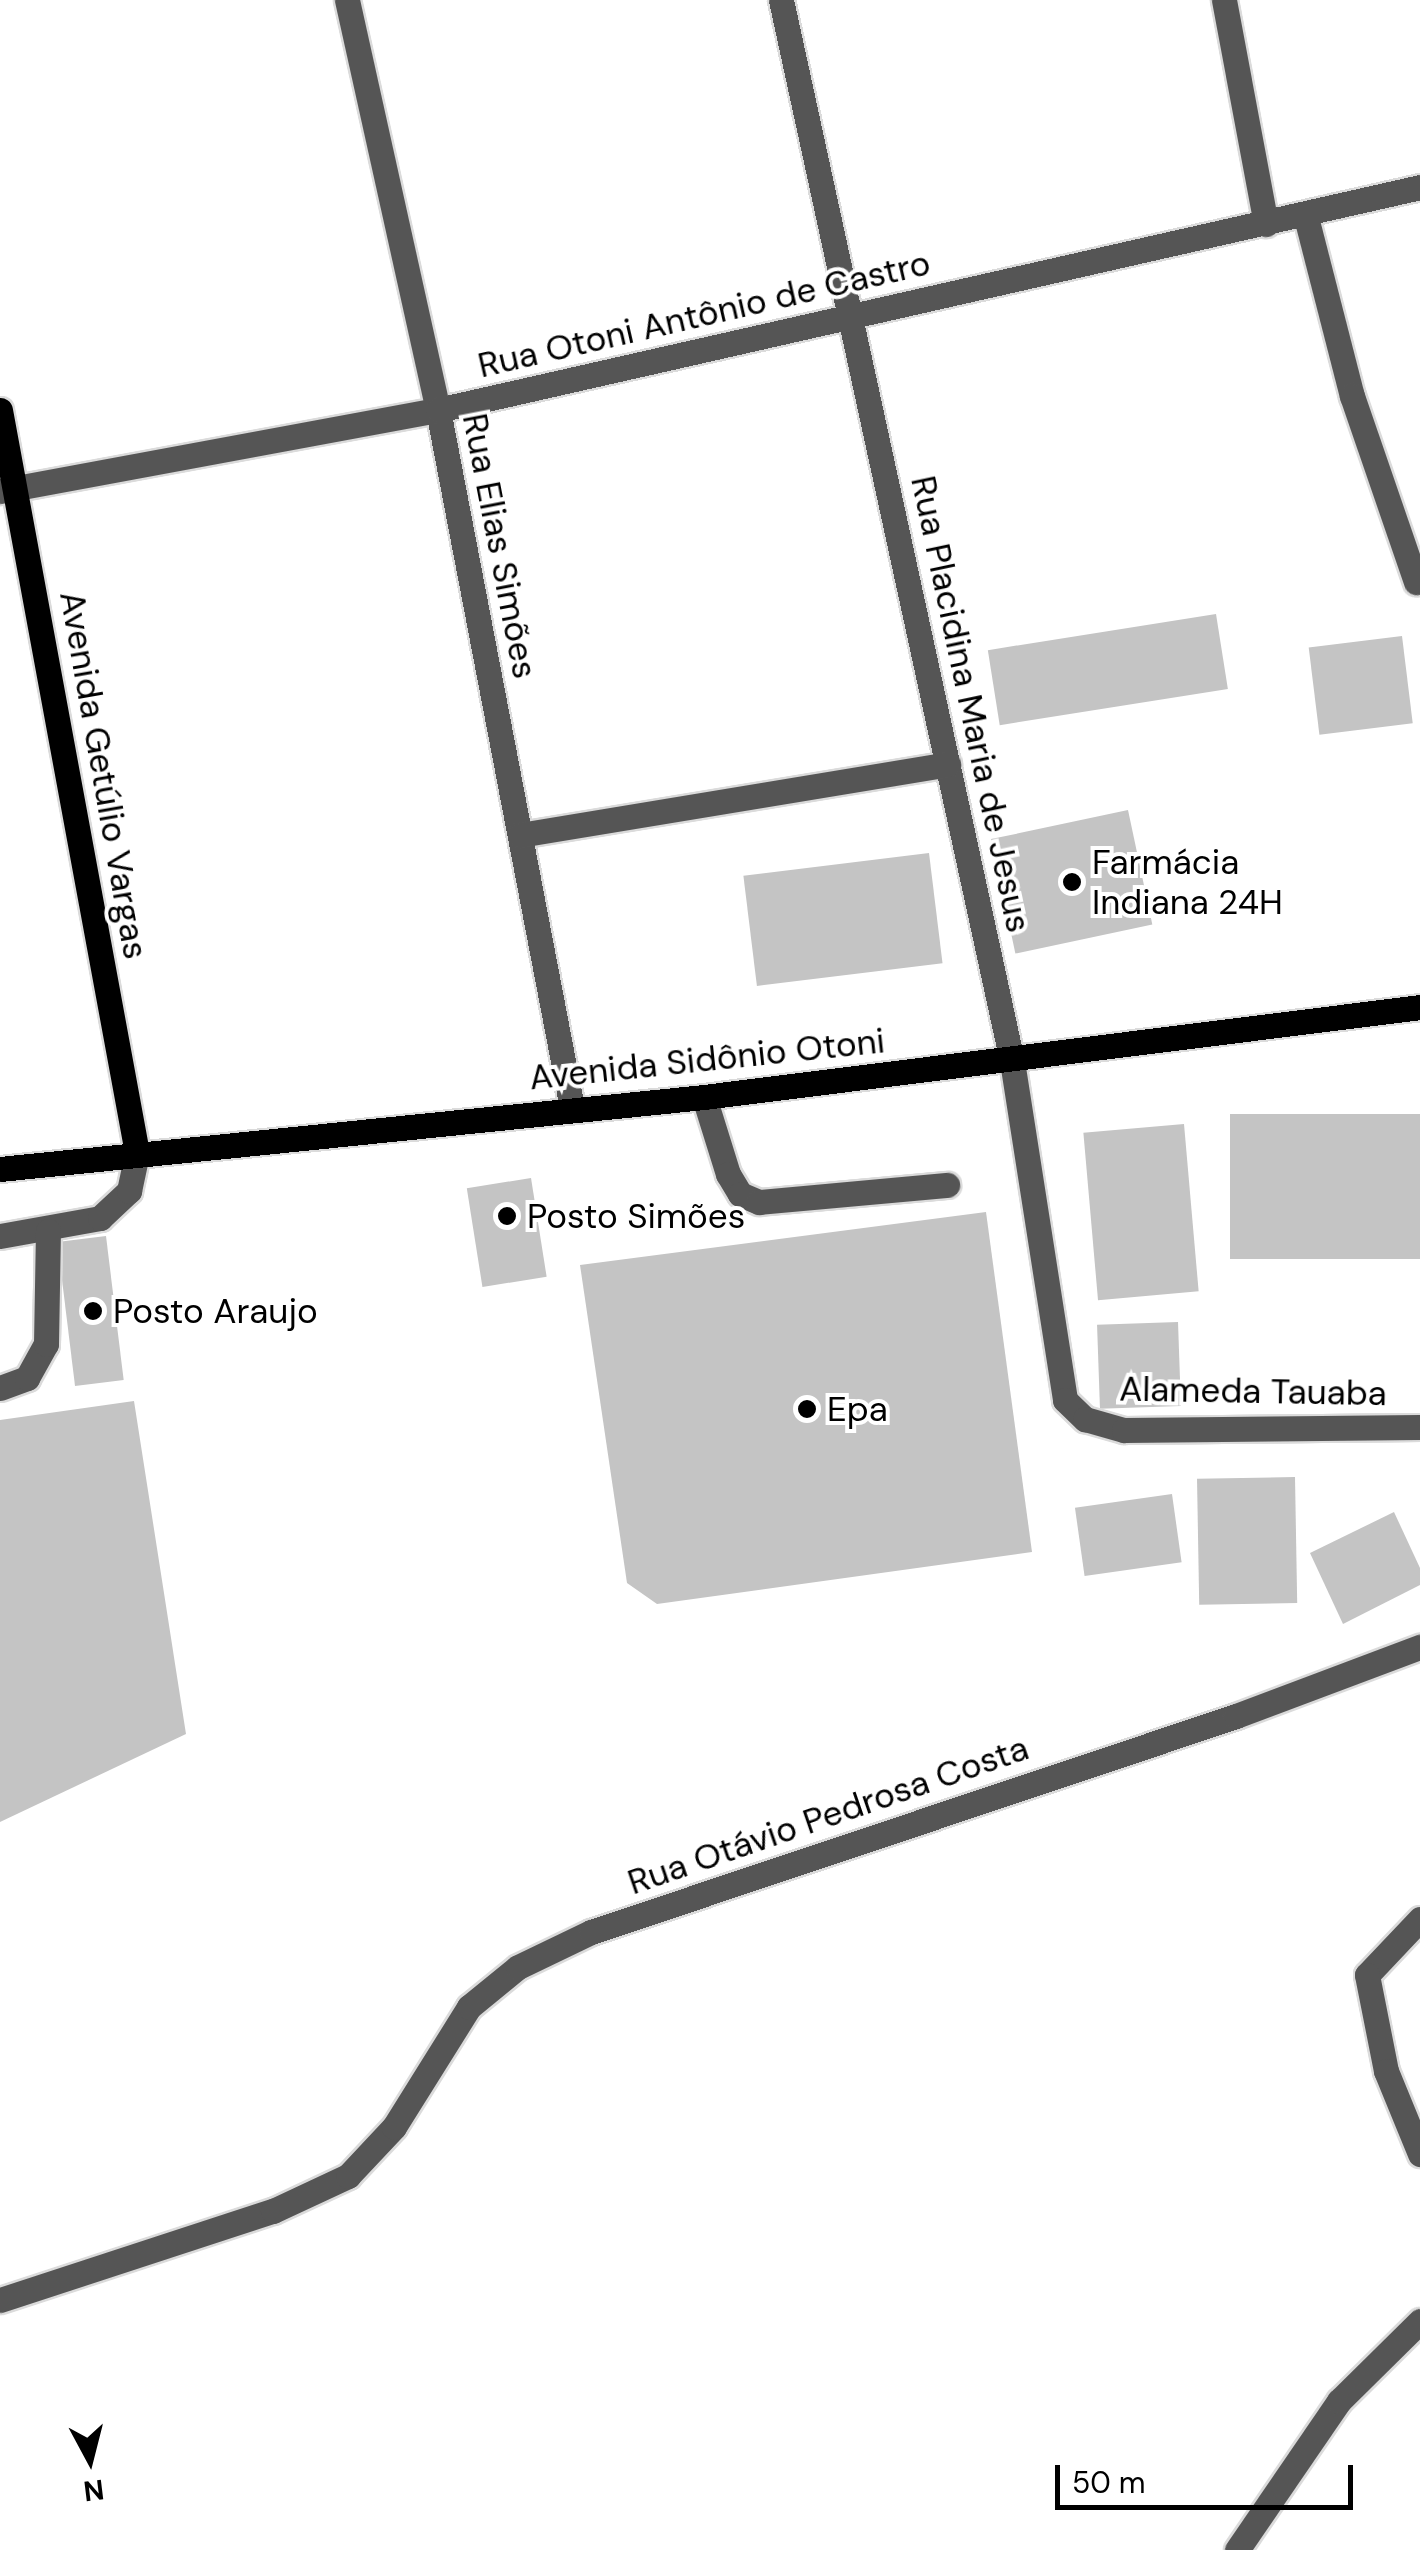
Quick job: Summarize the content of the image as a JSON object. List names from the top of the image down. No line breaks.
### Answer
{"streets":{"main road":["Avenida Getúlio Vargas","Avenida Sidônio Otoni"],"street":["Rua Otoni Antônio de Castro","Rua Elias Simões","Rua Placidina Maria de Jesus","Alameda Tauaba","Rua Otávio Pedrosa Costa"]},"crossings":[["Rua Otoni Antônio de Castro","Rua Elias Simões"],["Rua Otoni Antônio de Castro","Rua Placidina Maria de Jesus"],["Rua Otoni Antônio de Castro","Avenida Getúlio Vargas"],["Rua Elias Simões","Avenida Sidônio Otoni"],["Rua Placidina Maria de Jesus","Avenida Sidônio Otoni"],["Rua Placidina Maria de Jesus","Alameda Tauaba"],["Avenida Getúlio Vargas","Avenida Sidônio Otoni"]],"places":["Farmácia Indiana 24H","Posto Simões","Posto Araujo","Epa"],"scale_bar":"50 m","north":"bottom"}
